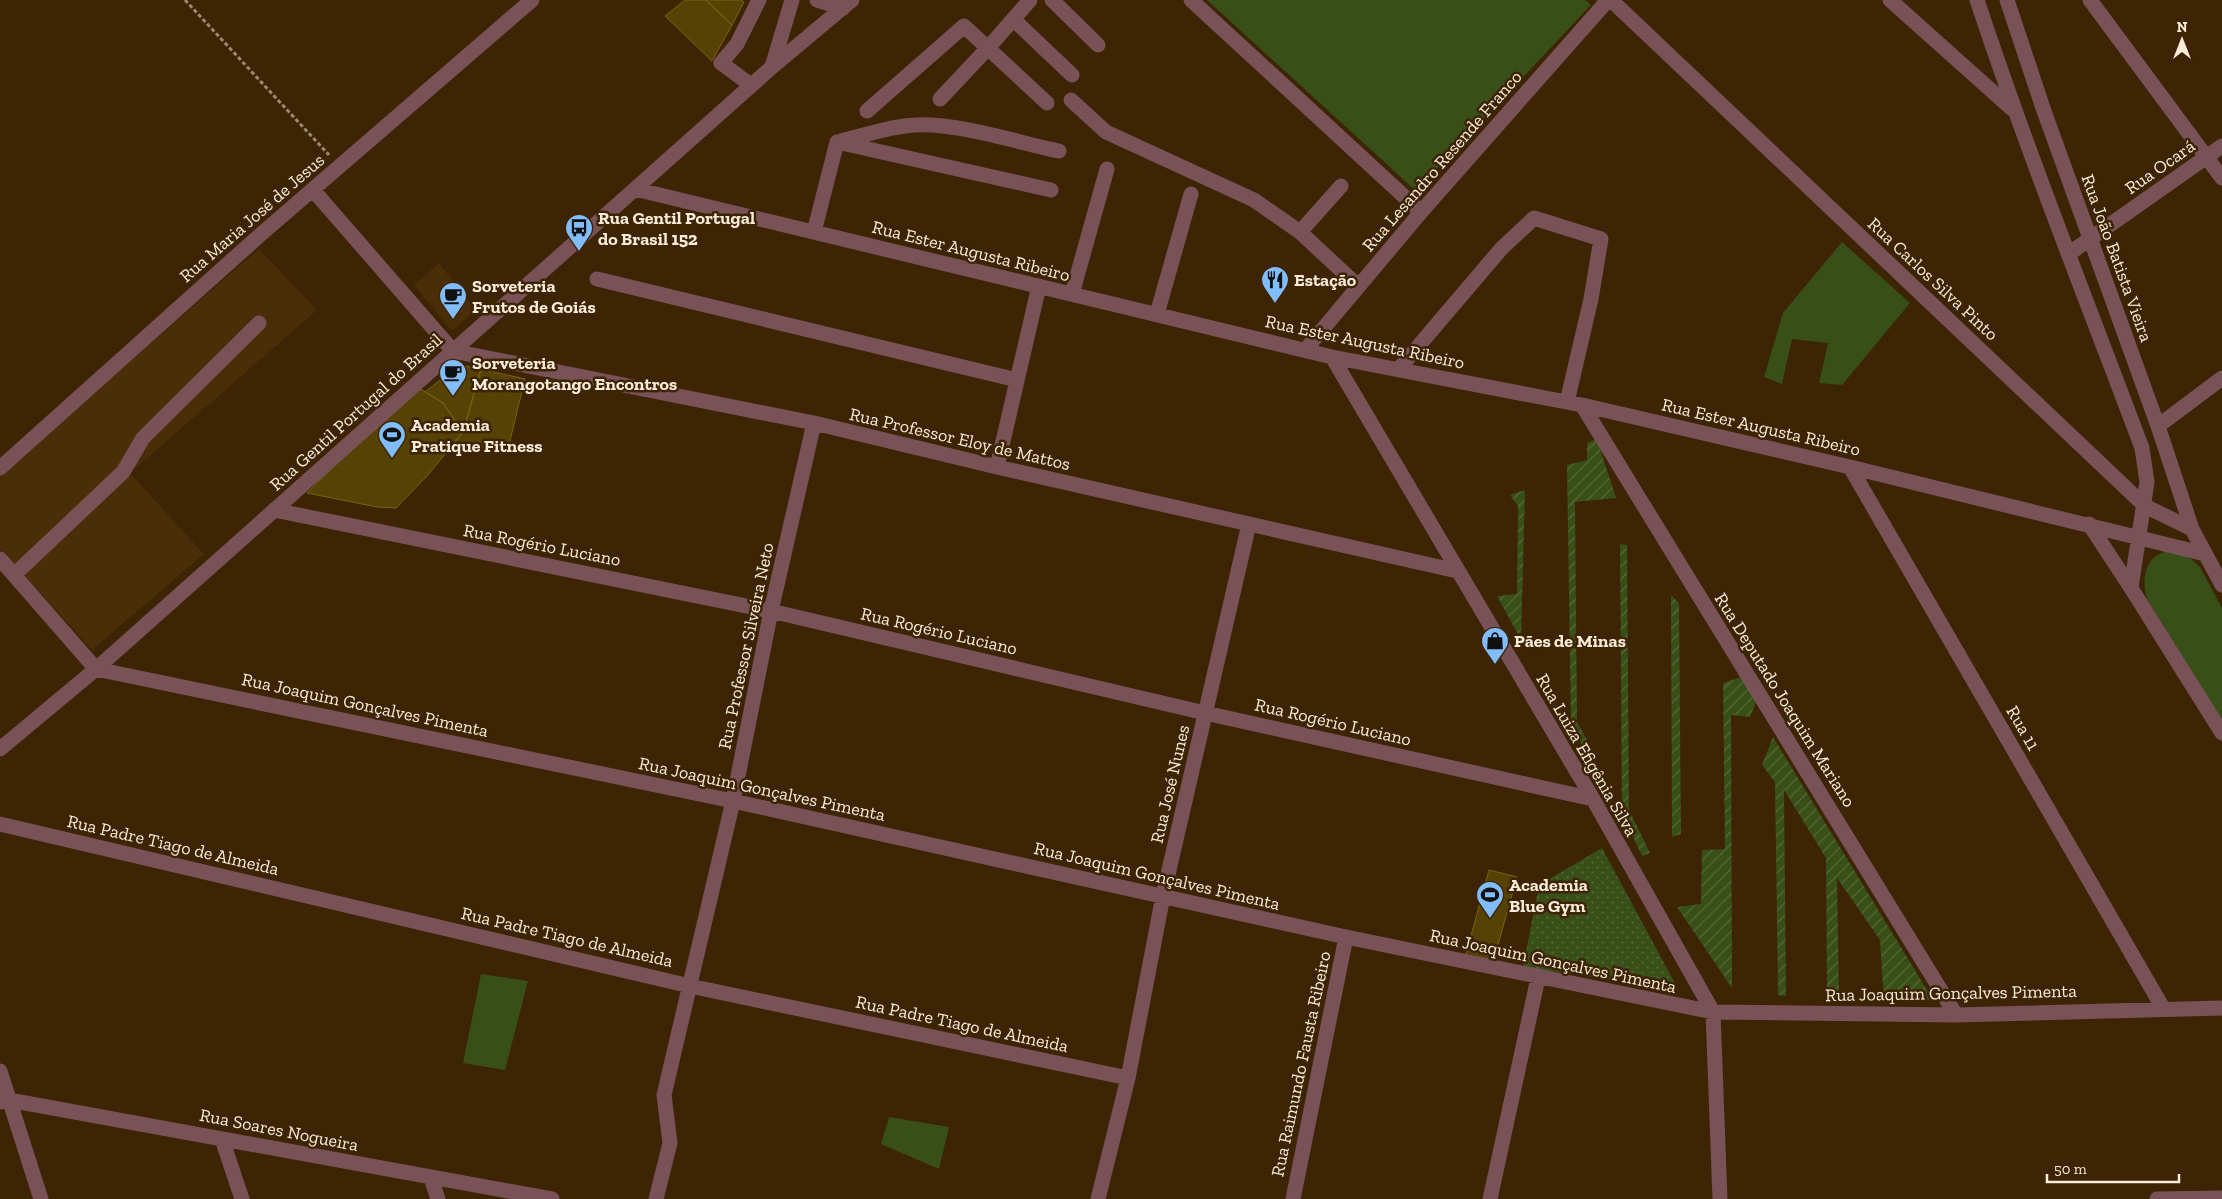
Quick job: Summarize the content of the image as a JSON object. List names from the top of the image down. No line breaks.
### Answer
{"streets":{"street":["Rua Lesandro Resende Franco","Rua Ocará","Rua Maria José de Jesus","Rua Ester Augusta Ribeiro","Rua João Batista Vieira","Rua Carlos Silva Pinto","Rua Gentil Portugal do Brasil","Rua Professor Eloy de Mattos","Rua Rogério Luciano","Rua Professor Silveira Neto","Rua Deputado Joaquim Mariano","Rua Joaquim Gonçalves Pimenta","Rua 11","Rua Luiza Efigênia Silva","Rua José Nunes","Rua Padre Tiago de Almeida","Rua Raimundo Fausta Ribeiro","Rua Soares Nogueira"]},"crossings":[["Rua Lesandro Resende Franco","Rua Ester Augusta Ribeiro"],["Rua Lesandro Resende Franco","Rua Carlos Silva Pinto"],["Rua Ocará","Rua João Batista Vieira"],["Rua Ester Augusta Ribeiro","Rua Gentil Portugal do Brasil"],["Rua Ester Augusta Ribeiro","Rua Deputado Joaquim Mariano"],["Rua Ester Augusta Ribeiro","Rua 11"],["Rua Ester Augusta Ribeiro","Rua Luiza Efigênia Silva"],["Rua João Batista Vieira","Rua Carlos Silva Pinto"],["Rua Gentil Portugal do Brasil","Rua Professor Eloy de Mattos"],["Rua Gentil Portugal do Brasil","Rua Rogério Luciano"],["Rua Gentil Portugal do Brasil","Rua Joaquim Gonçalves Pimenta"],["Rua Professor Eloy de Mattos","Rua Professor Silveira Neto"],["Rua Professor Eloy de Mattos","Rua Luiza Efigênia Silva"],["Rua Professor Eloy de Mattos","Rua José Nunes"],["Rua Rogério Luciano","Rua Professor Silveira Neto"],["Rua Rogério Luciano","Rua Luiza Efigênia Silva"],["Rua Rogério Luciano","Rua José Nunes"],["Rua Professor Silveira Neto","Rua Joaquim Gonçalves Pimenta"],["Rua Professor Silveira Neto","Rua Padre Tiago de Almeida"],["Rua Deputado Joaquim Mariano","Rua Joaquim Gonçalves Pimenta"],["Rua Joaquim Gonçalves Pimenta","Rua 11"],["Rua Joaquim Gonçalves Pimenta","Rua Luiza Efigênia Silva"],["Rua Joaquim Gonçalves Pimenta","Rua José Nunes"],["Rua Joaquim Gonçalves Pimenta","Rua Raimundo Fausta Ribeiro"],["Rua José Nunes","Rua Padre Tiago de Almeida"]],"places":{"bus stop":["Rua Gentil Portugal do Brasil 152"],"restaurant":["Estação"],"cafe":["Sorveteria Frutos de Goiás","Sorveteria Morangotango Encontros"],"sports":["Academia Pratique Fitness","Academia Blue Gym"],"shop":["Pães de Minas"]},"scale_bar":"50 m","north":"top"}
